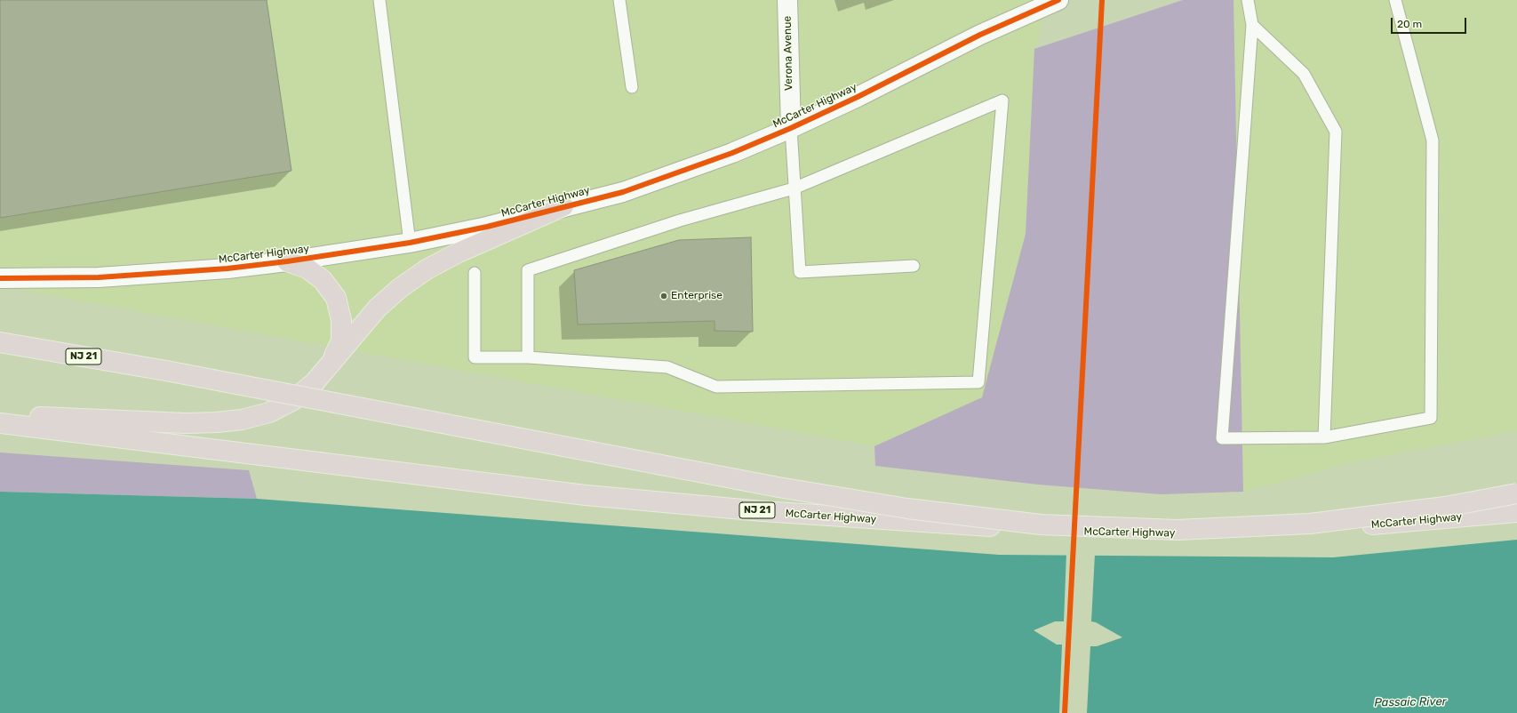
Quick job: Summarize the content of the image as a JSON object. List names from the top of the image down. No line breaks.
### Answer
{"streets":{"highway":["McCarter Highway","NJ 21"],"street":["Verona Avenue"]},"crossings":[["Verona Avenue","McCarter Highway"]],"water":["Passaic River"],"places":["Enterprise"],"scale_bar":"20 m"}
